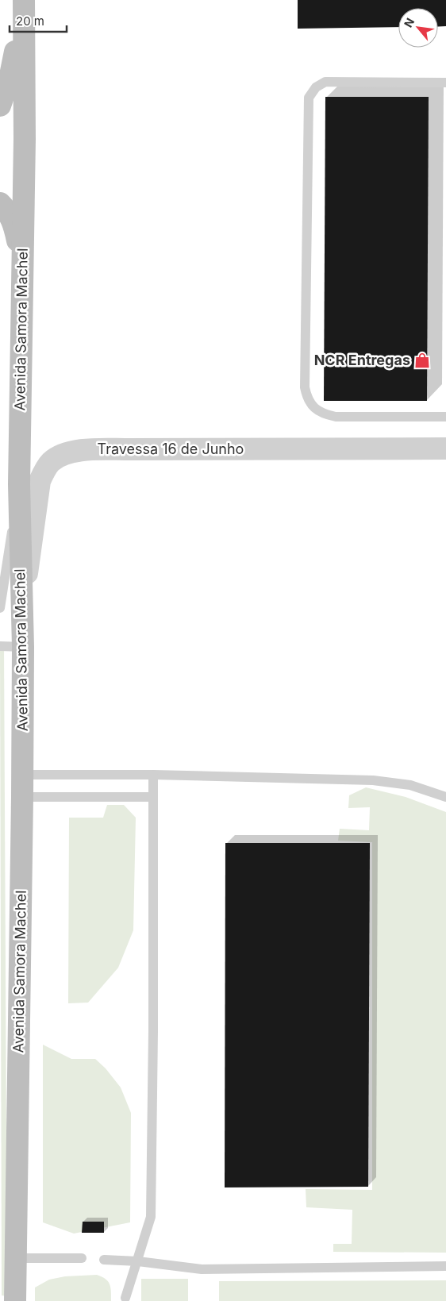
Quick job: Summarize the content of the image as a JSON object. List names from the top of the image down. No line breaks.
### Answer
{"streets":{"main road":["Avenida Samora Machel"],"street":["Travessa 16 de Junho"]},"crossings":[["Avenida Samora Machel","Travessa 16 de Junho"]],"places":{"shop":["NCR Entregas"]},"scale_bar":"20 m","north":"top left"}
